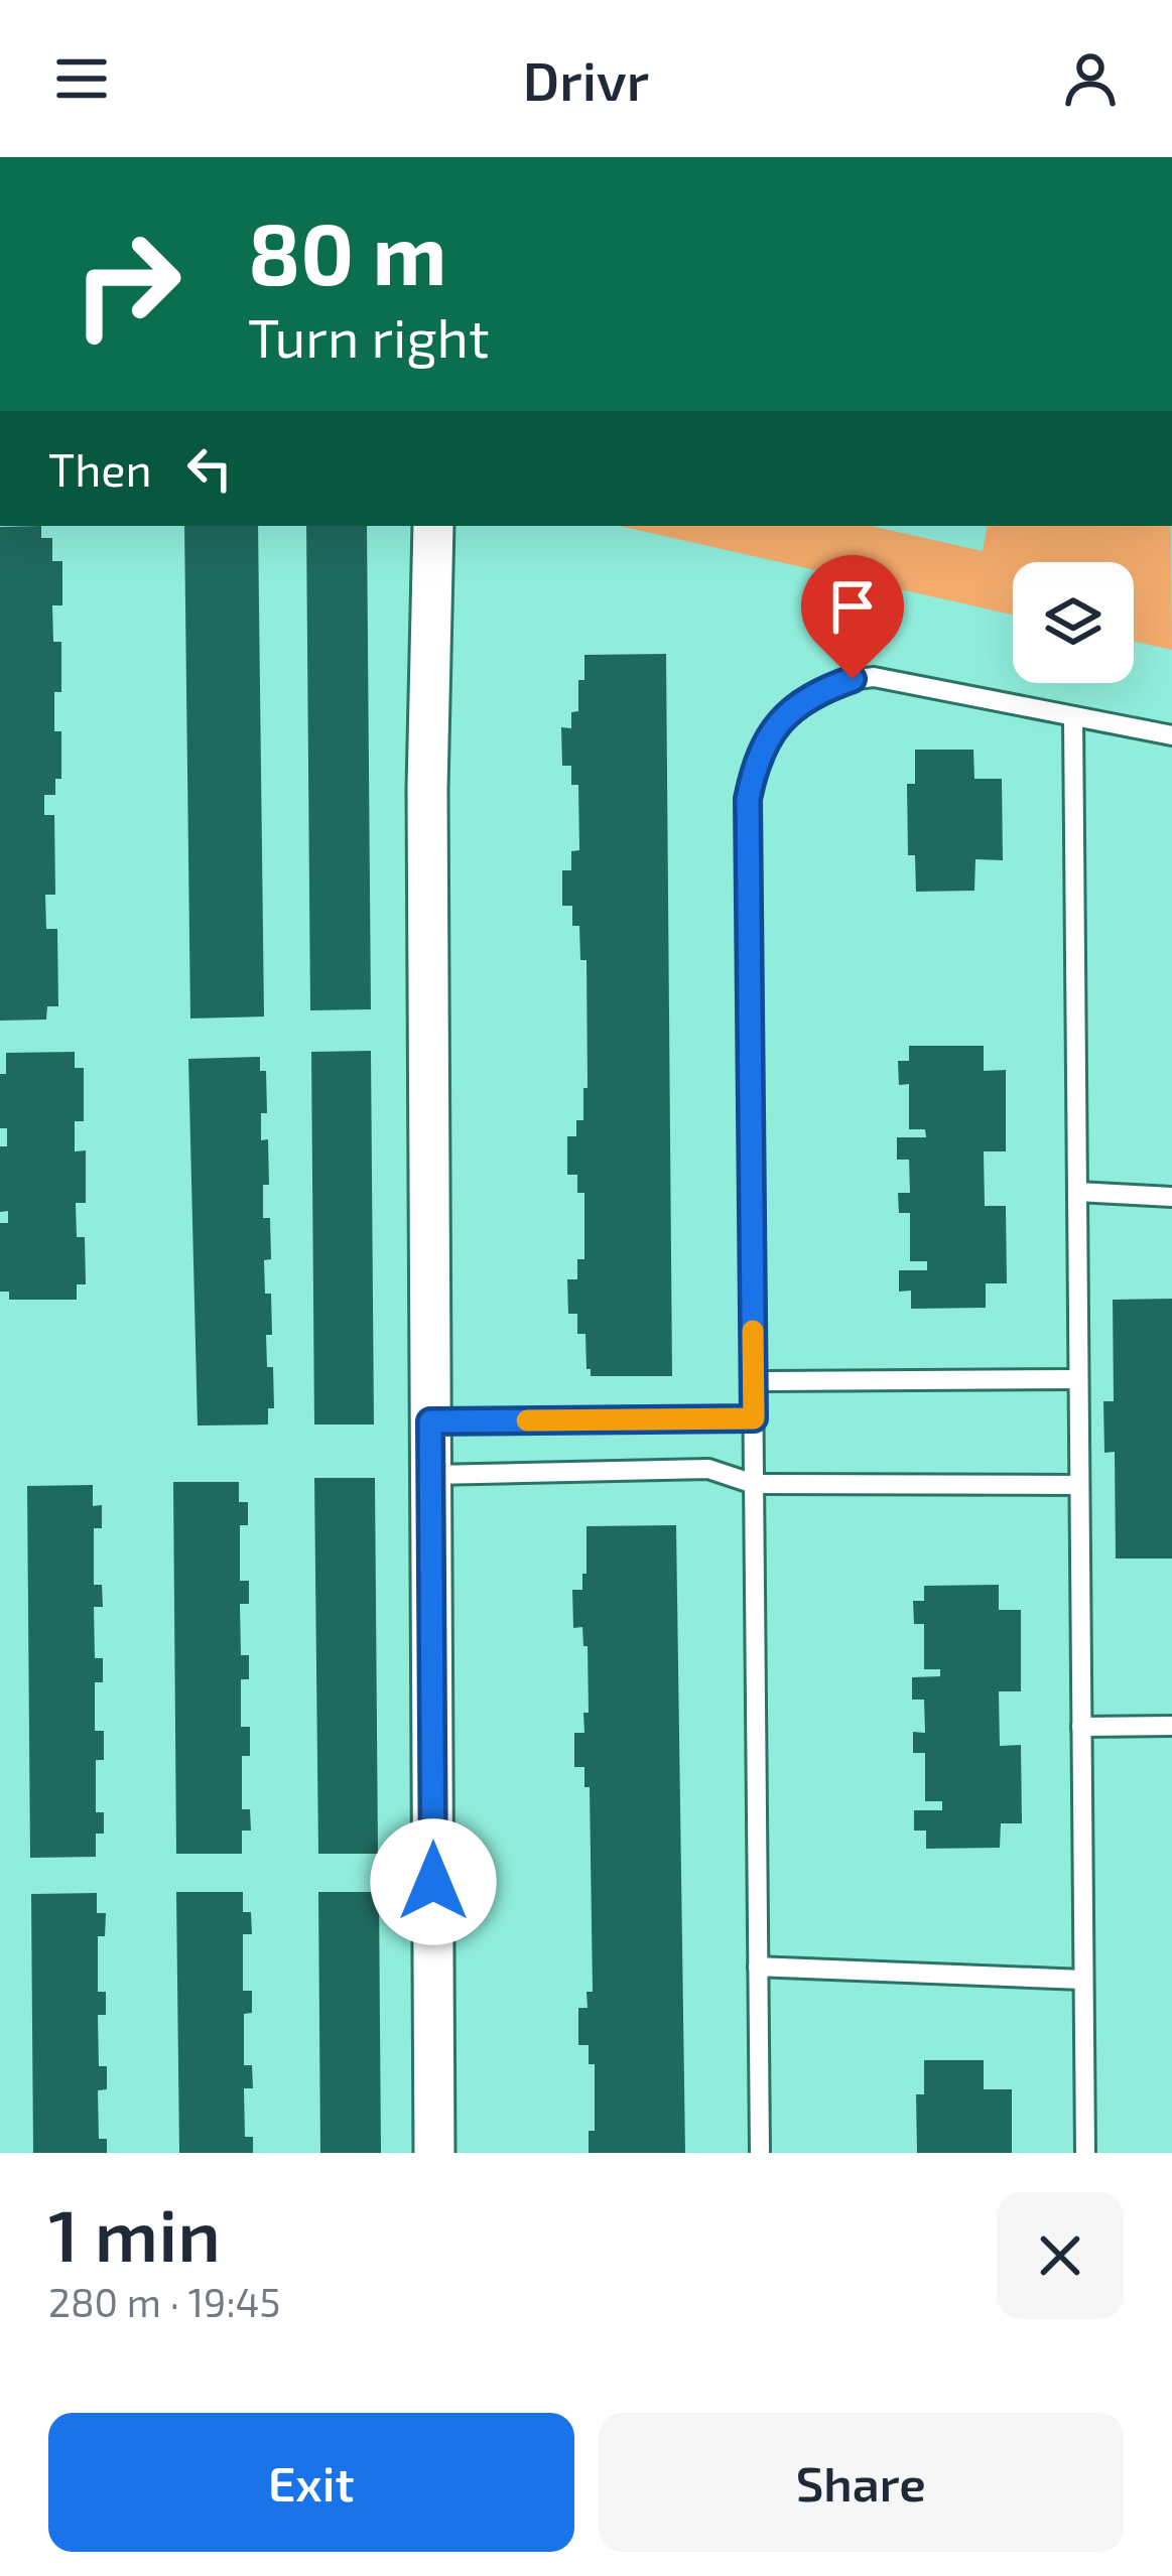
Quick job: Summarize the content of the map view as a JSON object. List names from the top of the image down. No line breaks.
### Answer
{"page":{"header":"Drivr","turn":["80 m","Turn right"],"then":"Then","heading":["1 min","280 m · 19:45"],"buttons":["Exit","Share"]}}
